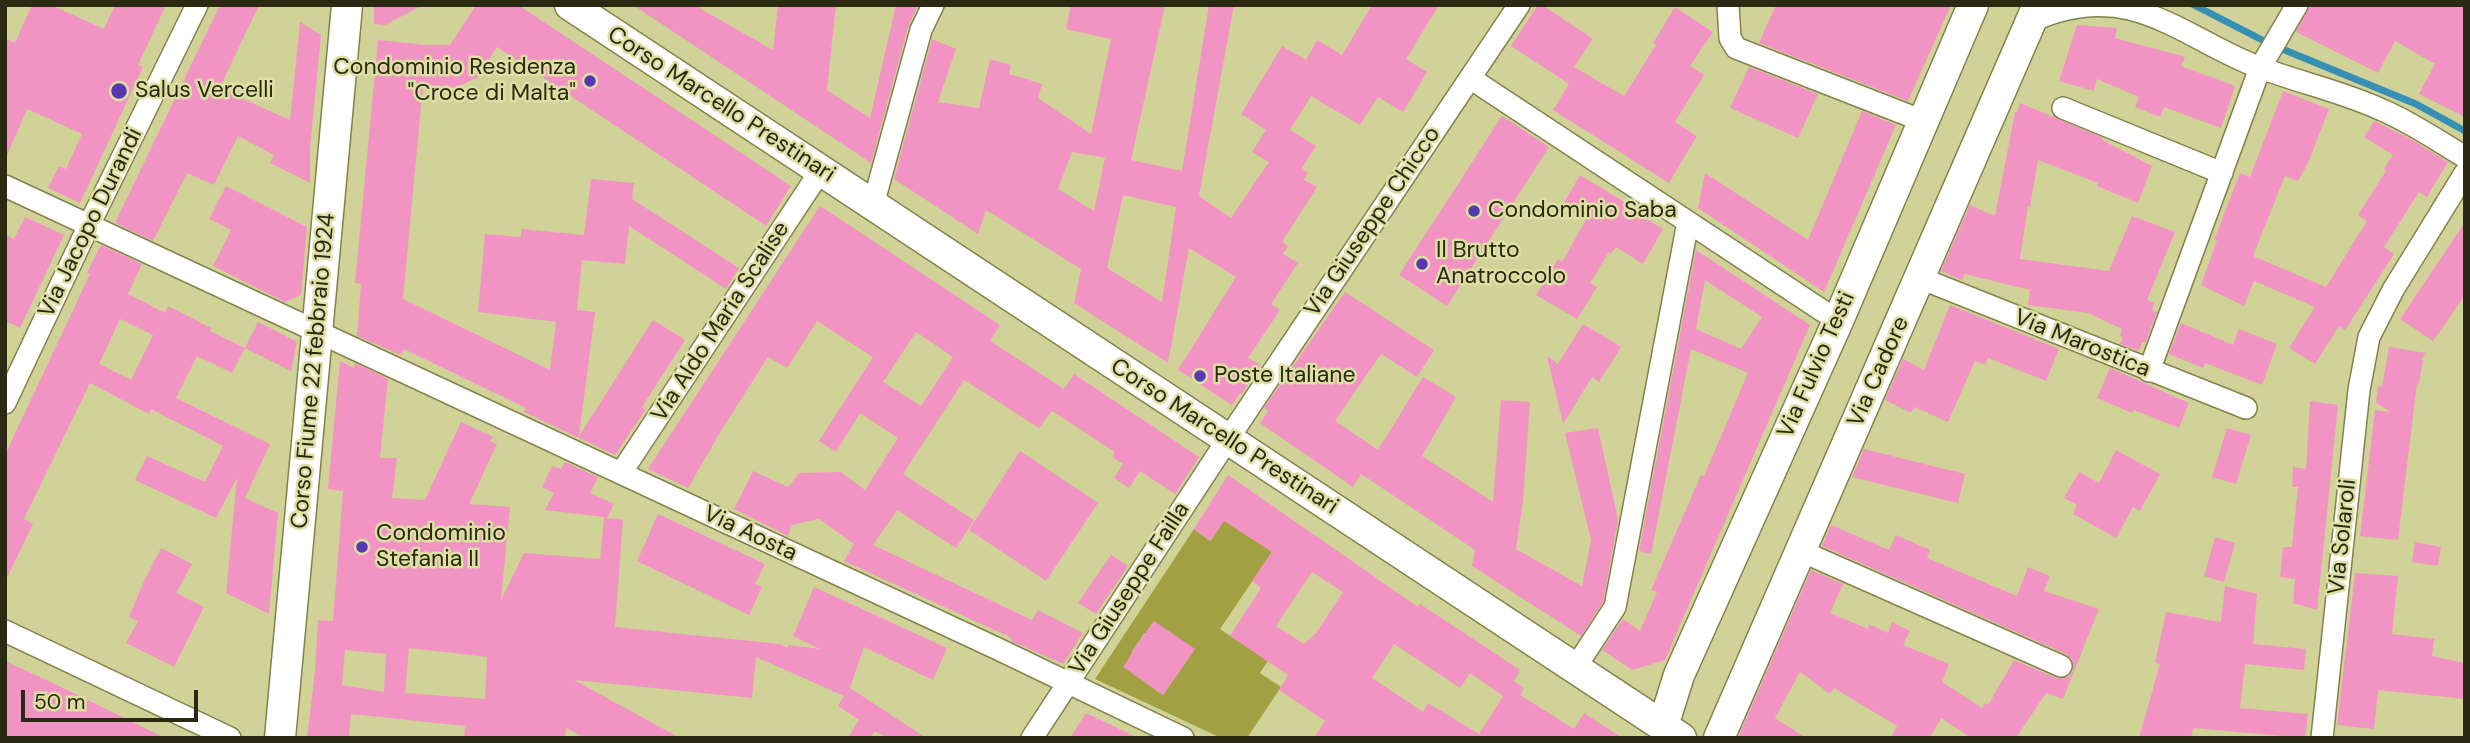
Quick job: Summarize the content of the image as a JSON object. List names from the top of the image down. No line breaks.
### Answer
{"streets":{"main road":["Corso Marcello Prestinari","Via Fulvio Testi","Corso Fiume 22 febbraio 1924","Via Cadore"],"street":["Via Giuseppe Chicco","Via Jacopo Durandi","Via Aldo Maria Scalise","Via Marostica","Via Aosta","Via Solaroli","Via Giuseppe Failla"]},"crossings":[["Corso Marcello Prestinari","Via Giuseppe Chicco"],["Corso Marcello Prestinari","Via Aldo Maria Scalise"],["Corso Marcello Prestinari","Via Fulvio Testi"],["Corso Marcello Prestinari","Via Giuseppe Failla"],["Via Giuseppe Chicco","Via Giuseppe Failla"],["Via Jacopo Durandi","Via Aosta"],["Via Aldo Maria Scalise","Via Aosta"],["Via Marostica","Via Cadore"],["Corso Fiume 22 febbraio 1924","Via Aosta"],["Via Aosta","Via Giuseppe Failla"]],"places":["Condominio Residenza \"Croce di Malta\"","Salus Vercelli","Condominio Saba","Il Brutto Anatroccolo","Poste Italiane","Condominio Stefania II"],"scale_bar":"50 m"}
